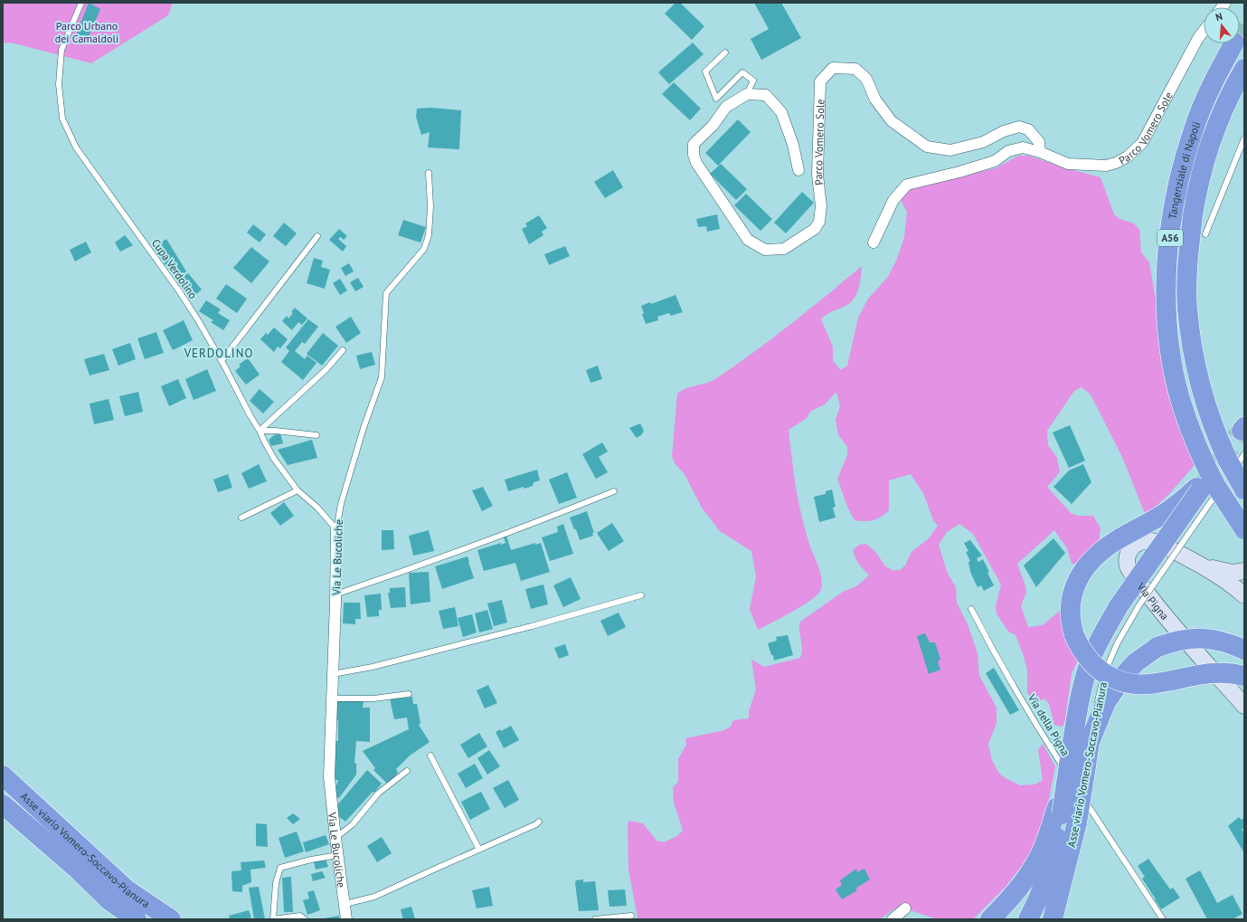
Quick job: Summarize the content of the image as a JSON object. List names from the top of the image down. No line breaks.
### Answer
{"streets":{"highway":["Tangenziale di Napoli","A56","Asse viario Vomero-Soccavo-Pianura"],"main road":["Via Pigna"],"street":["Parco Vomero Sole","Via Le Bucoliche"],"lane":["Cupa Verdolino","Via della Pigna"]},"crossings":[["Tangenziale di Napoli","Asse viario Vomero-Soccavo-Pianura"],["Cupa Verdolino","Via Le Bucoliche"],["Via della Pigna","Asse viario Vomero-Soccavo-Pianura"]],"districts":["VERDOLINO"],"parks":["Parco Urbano dei Camaldoli"],"north":"top"}
